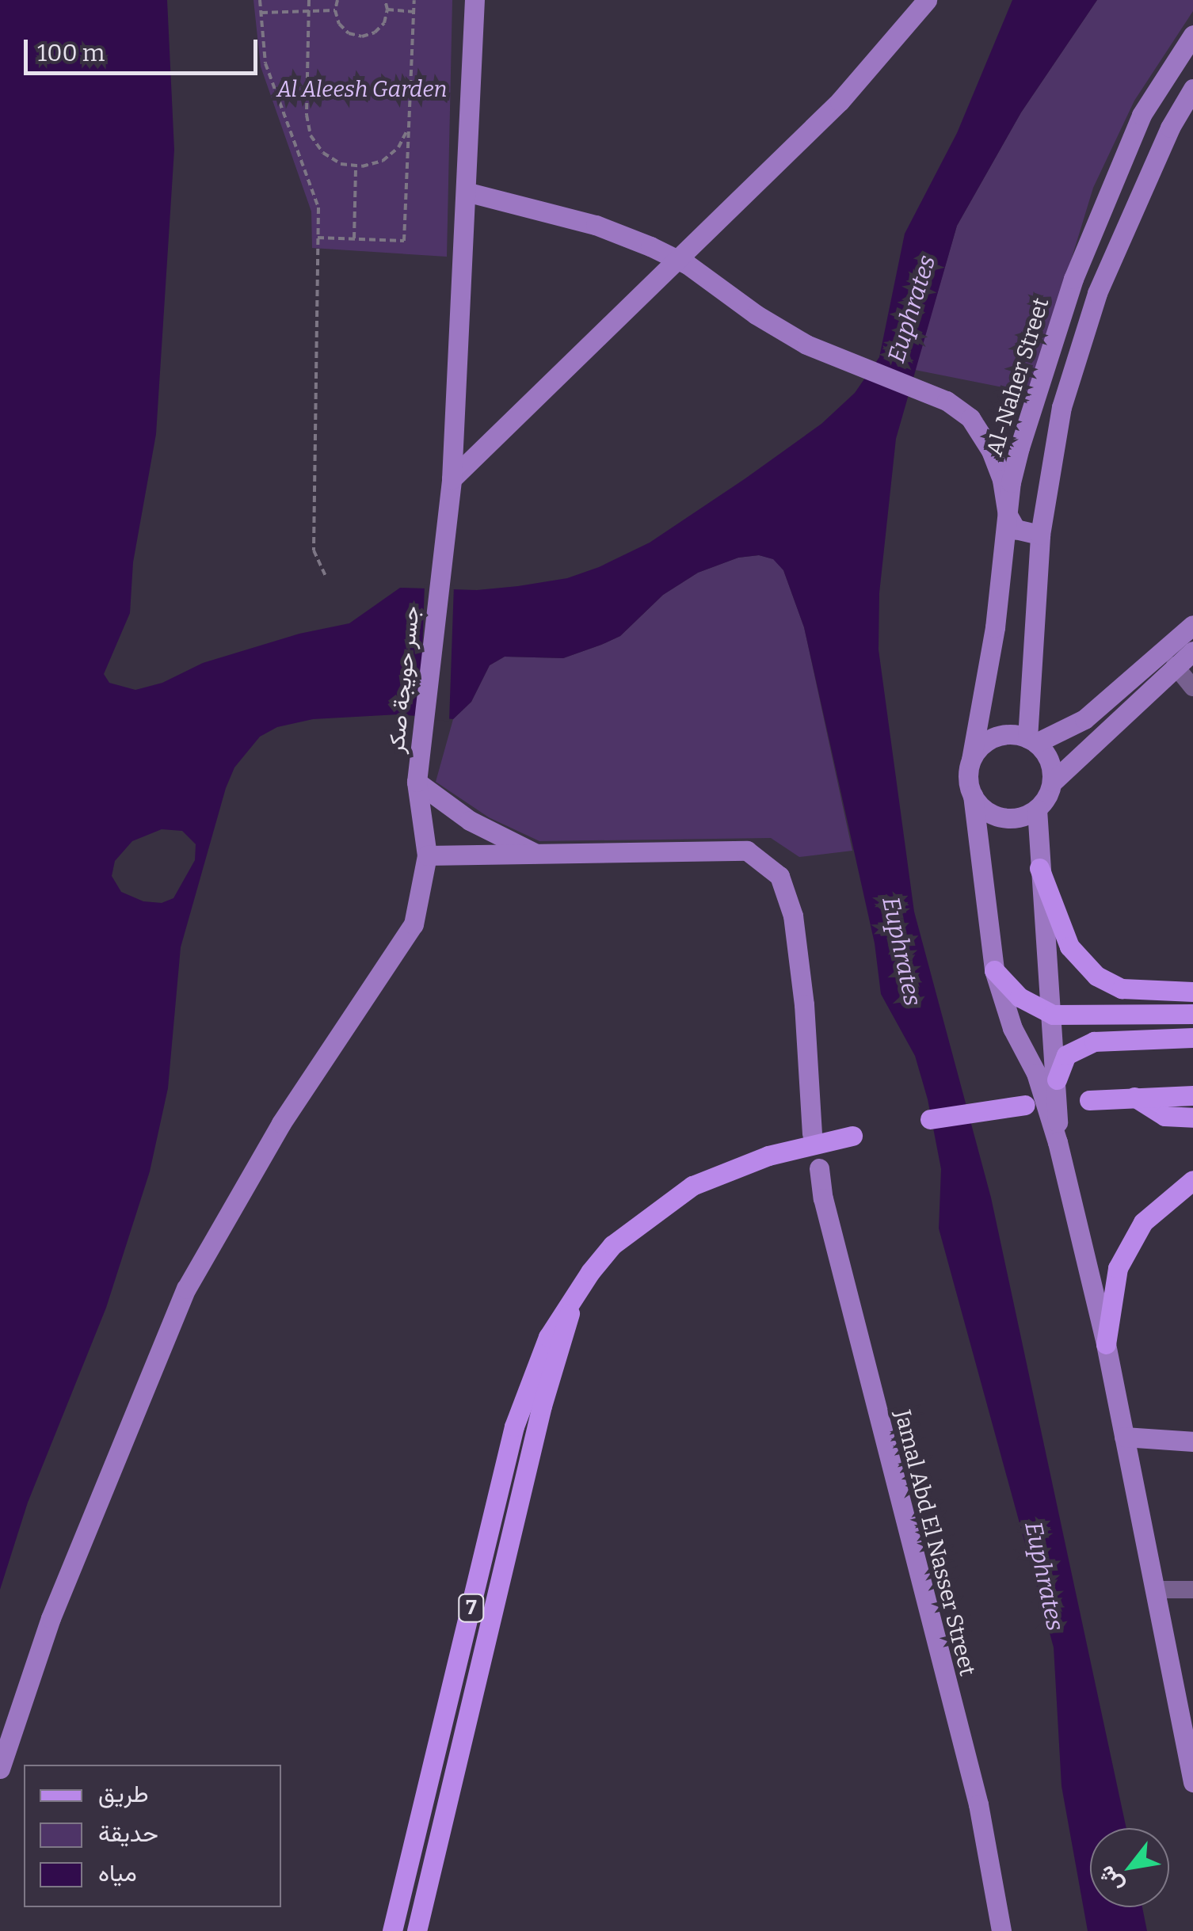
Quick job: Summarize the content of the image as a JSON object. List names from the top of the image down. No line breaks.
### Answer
{"streets":{"main road":["7"],"street":["Al-Naher Street","جسر حويجة صكر","Jamal Abd El Nasser Street"]},"water":["Euphrates"],"parks":["Al Aleesh Garden"],"legend":["طريق","حديقة","مياه"],"scale_bar":"100 m","north":"bottom left"}
